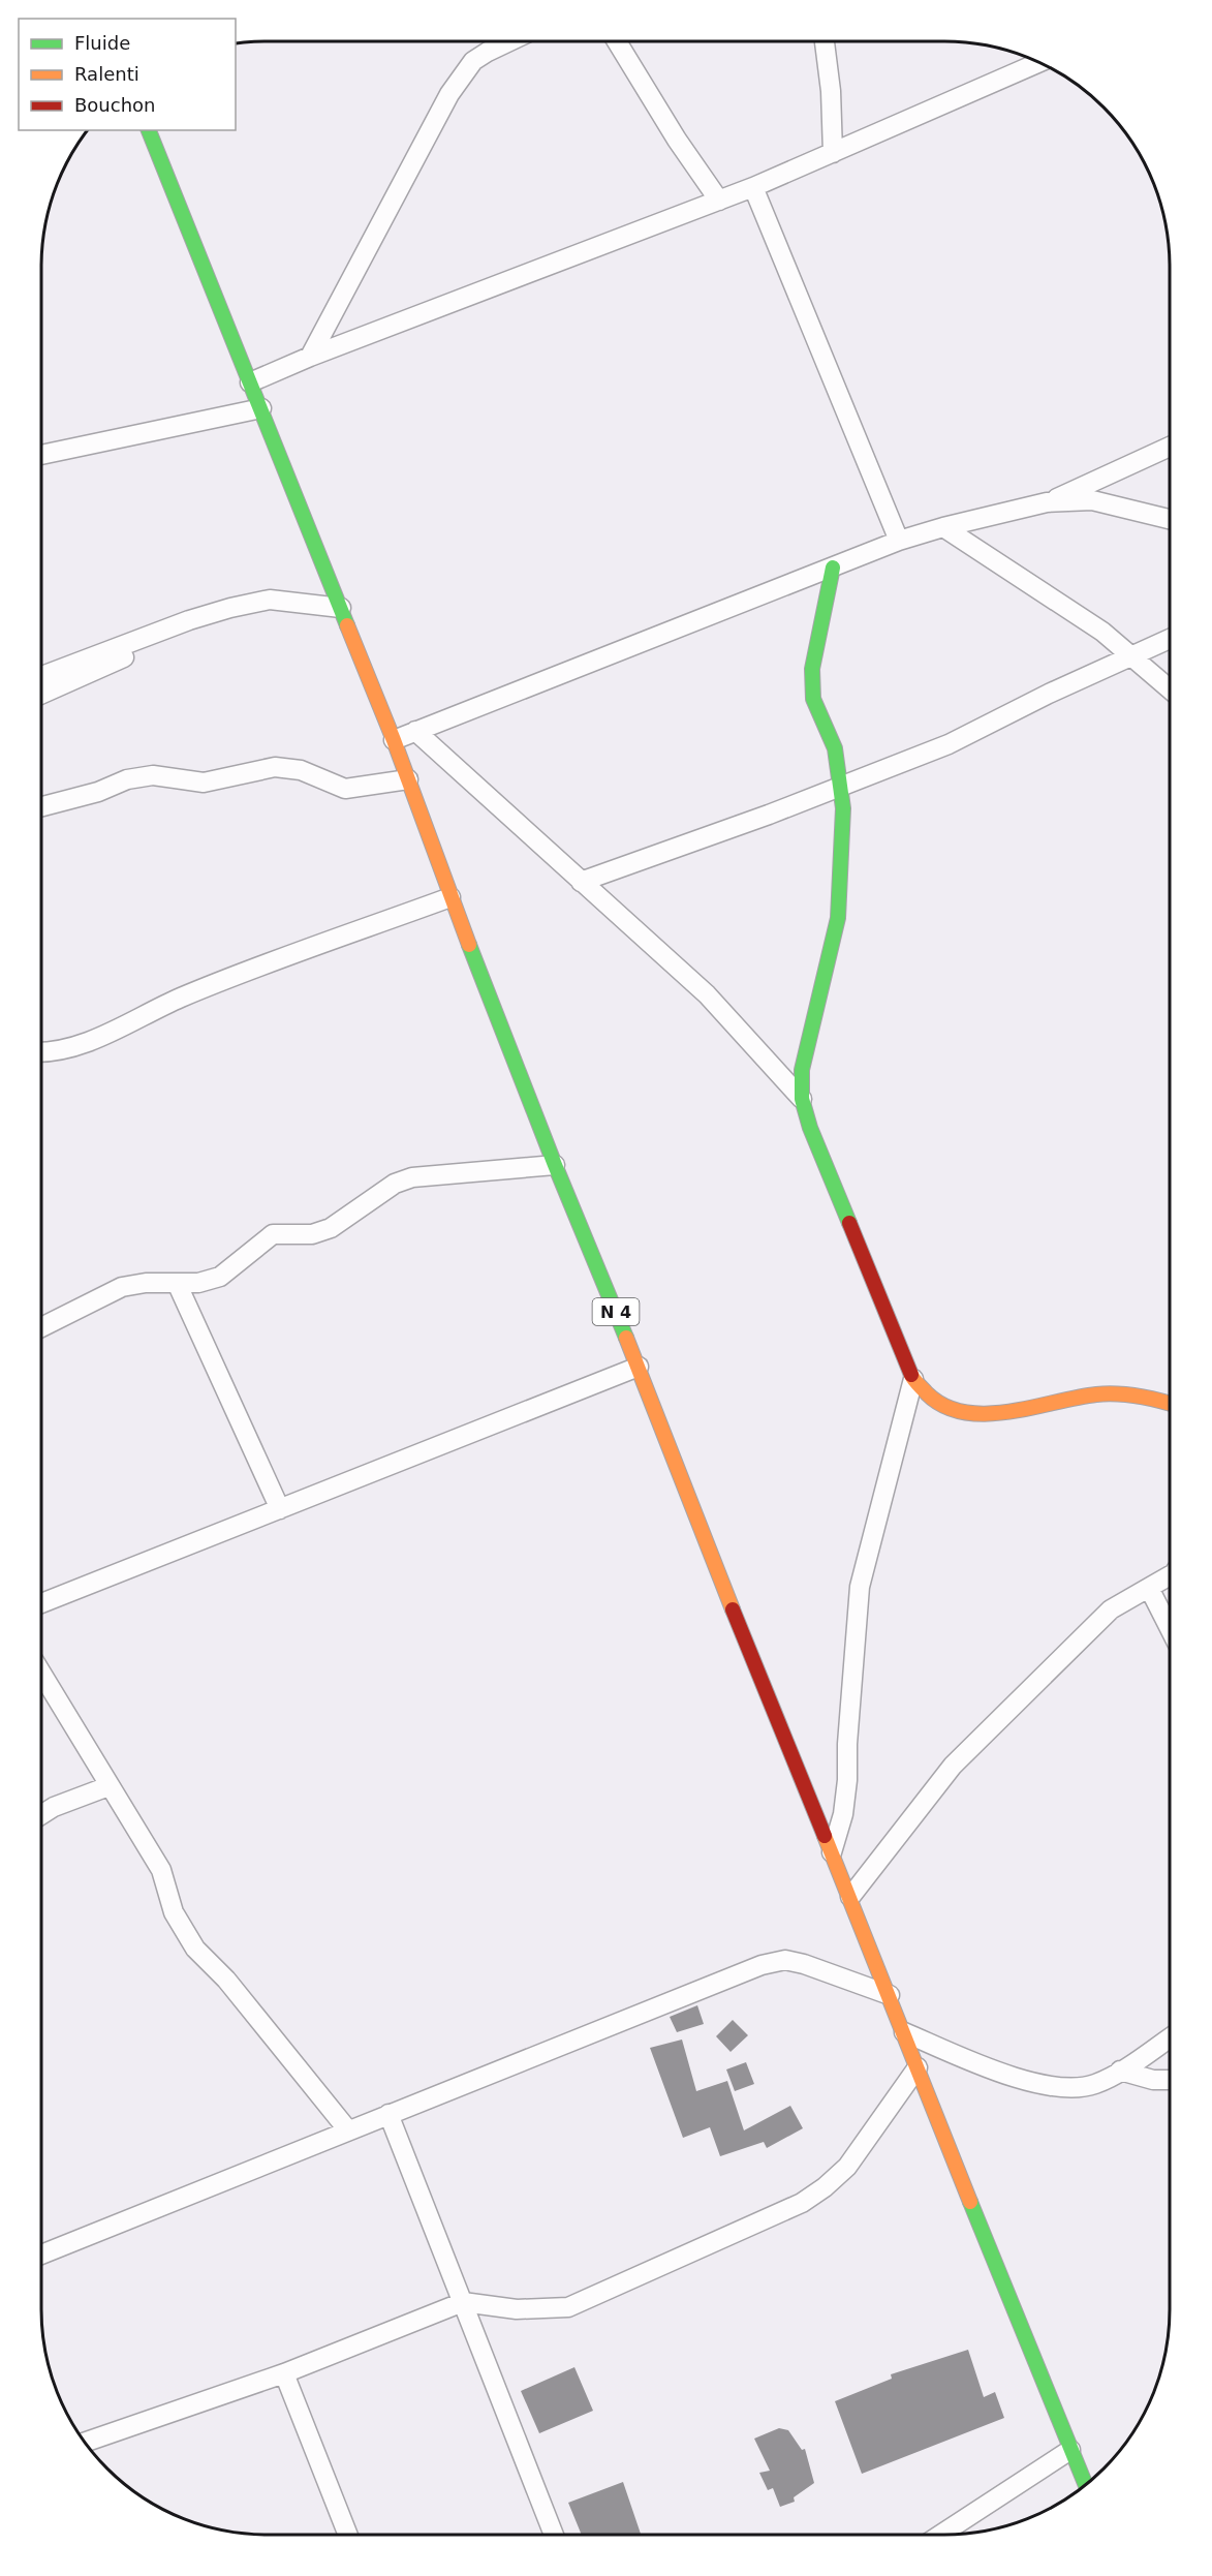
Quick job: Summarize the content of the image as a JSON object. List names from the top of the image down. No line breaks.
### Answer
{"streets":{"main road":["N 4"]},"legend":["Fluide","Ralenti","Bouchon"]}
